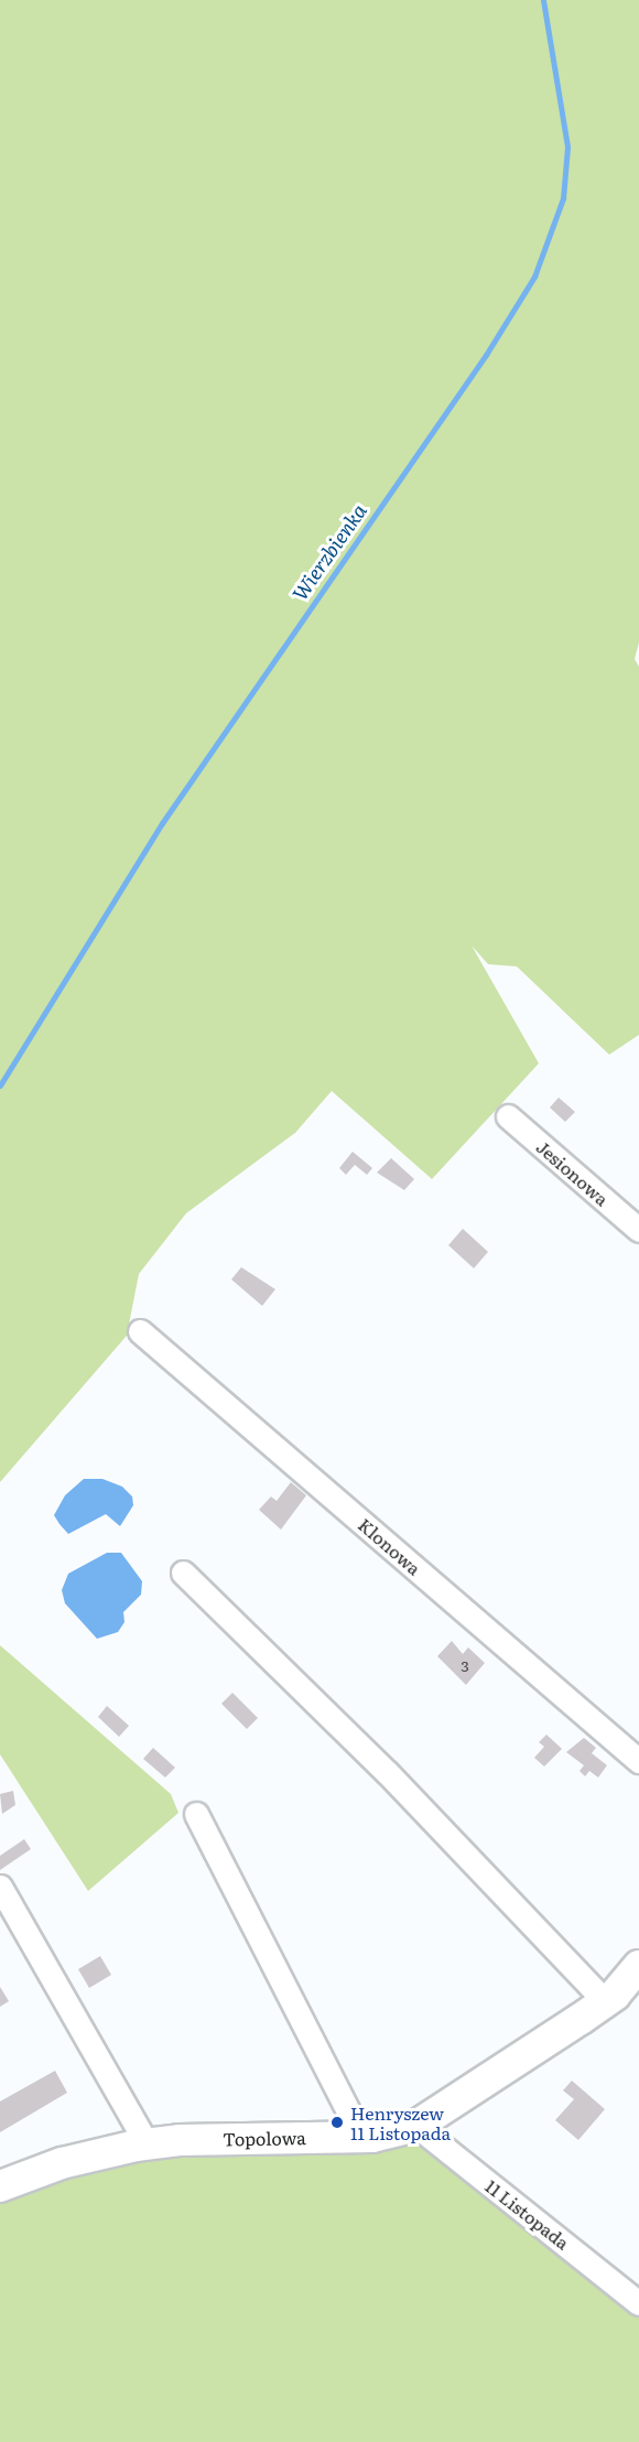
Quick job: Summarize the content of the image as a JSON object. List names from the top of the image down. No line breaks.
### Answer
{"streets":{"street":["Jesionowa","Klonowa","Topolowa","11 Listopada"]},"crossings":[["Topolowa","11 Listopada"]],"water":["Wierzbienka"],"places":["Henryszew 11 Listopada"],"house_numbers":["3"]}
